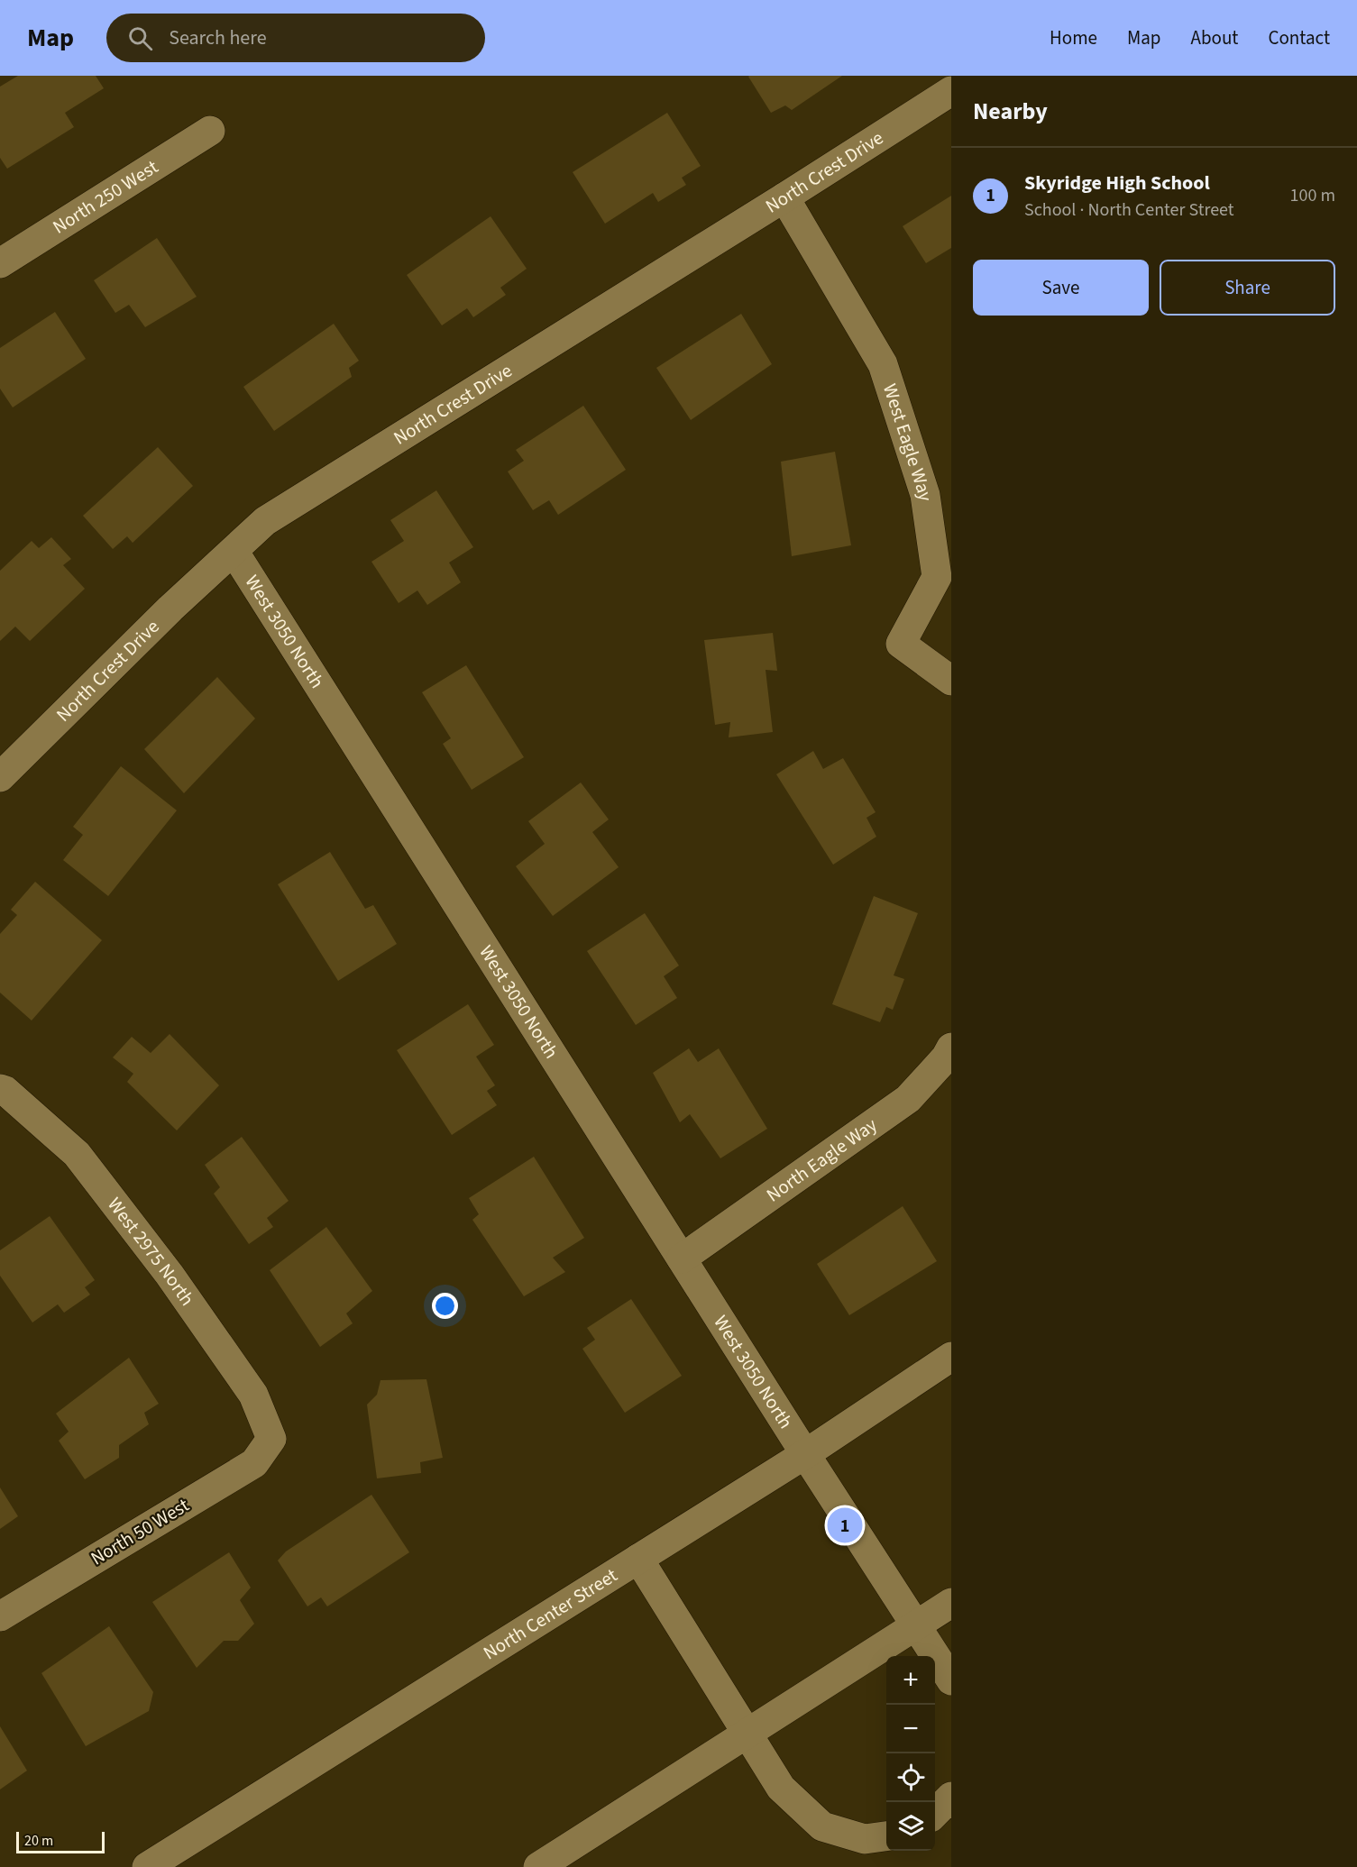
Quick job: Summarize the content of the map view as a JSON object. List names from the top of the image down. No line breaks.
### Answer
{"streets":{"street":["North Crest Drive","North 250 West","West Eagle Way","West 3050 North","North Eagle Way","West 2975 North","North 50 West","North Center Street"]},"crossings":[["North Crest Drive","West Eagle Way"],["North Crest Drive","West 3050 North"],["West 3050 North","North Eagle Way"],["West 3050 North","North Center Street"],["West 2975 North","North 50 West"]],"scale_bar":"20 m","page":{"header":"Map","search":"Search here","nav":["Home","Map","About","Contact"],"heading":"Nearby","list":[{"mark":"1","name":"Skyridge High School","note":"School · North Center Street","value":"100 m"}],"buttons":["Save","Share"],"pins":"1","map_buttons":["+","−"],"scale":"20 m"}}
